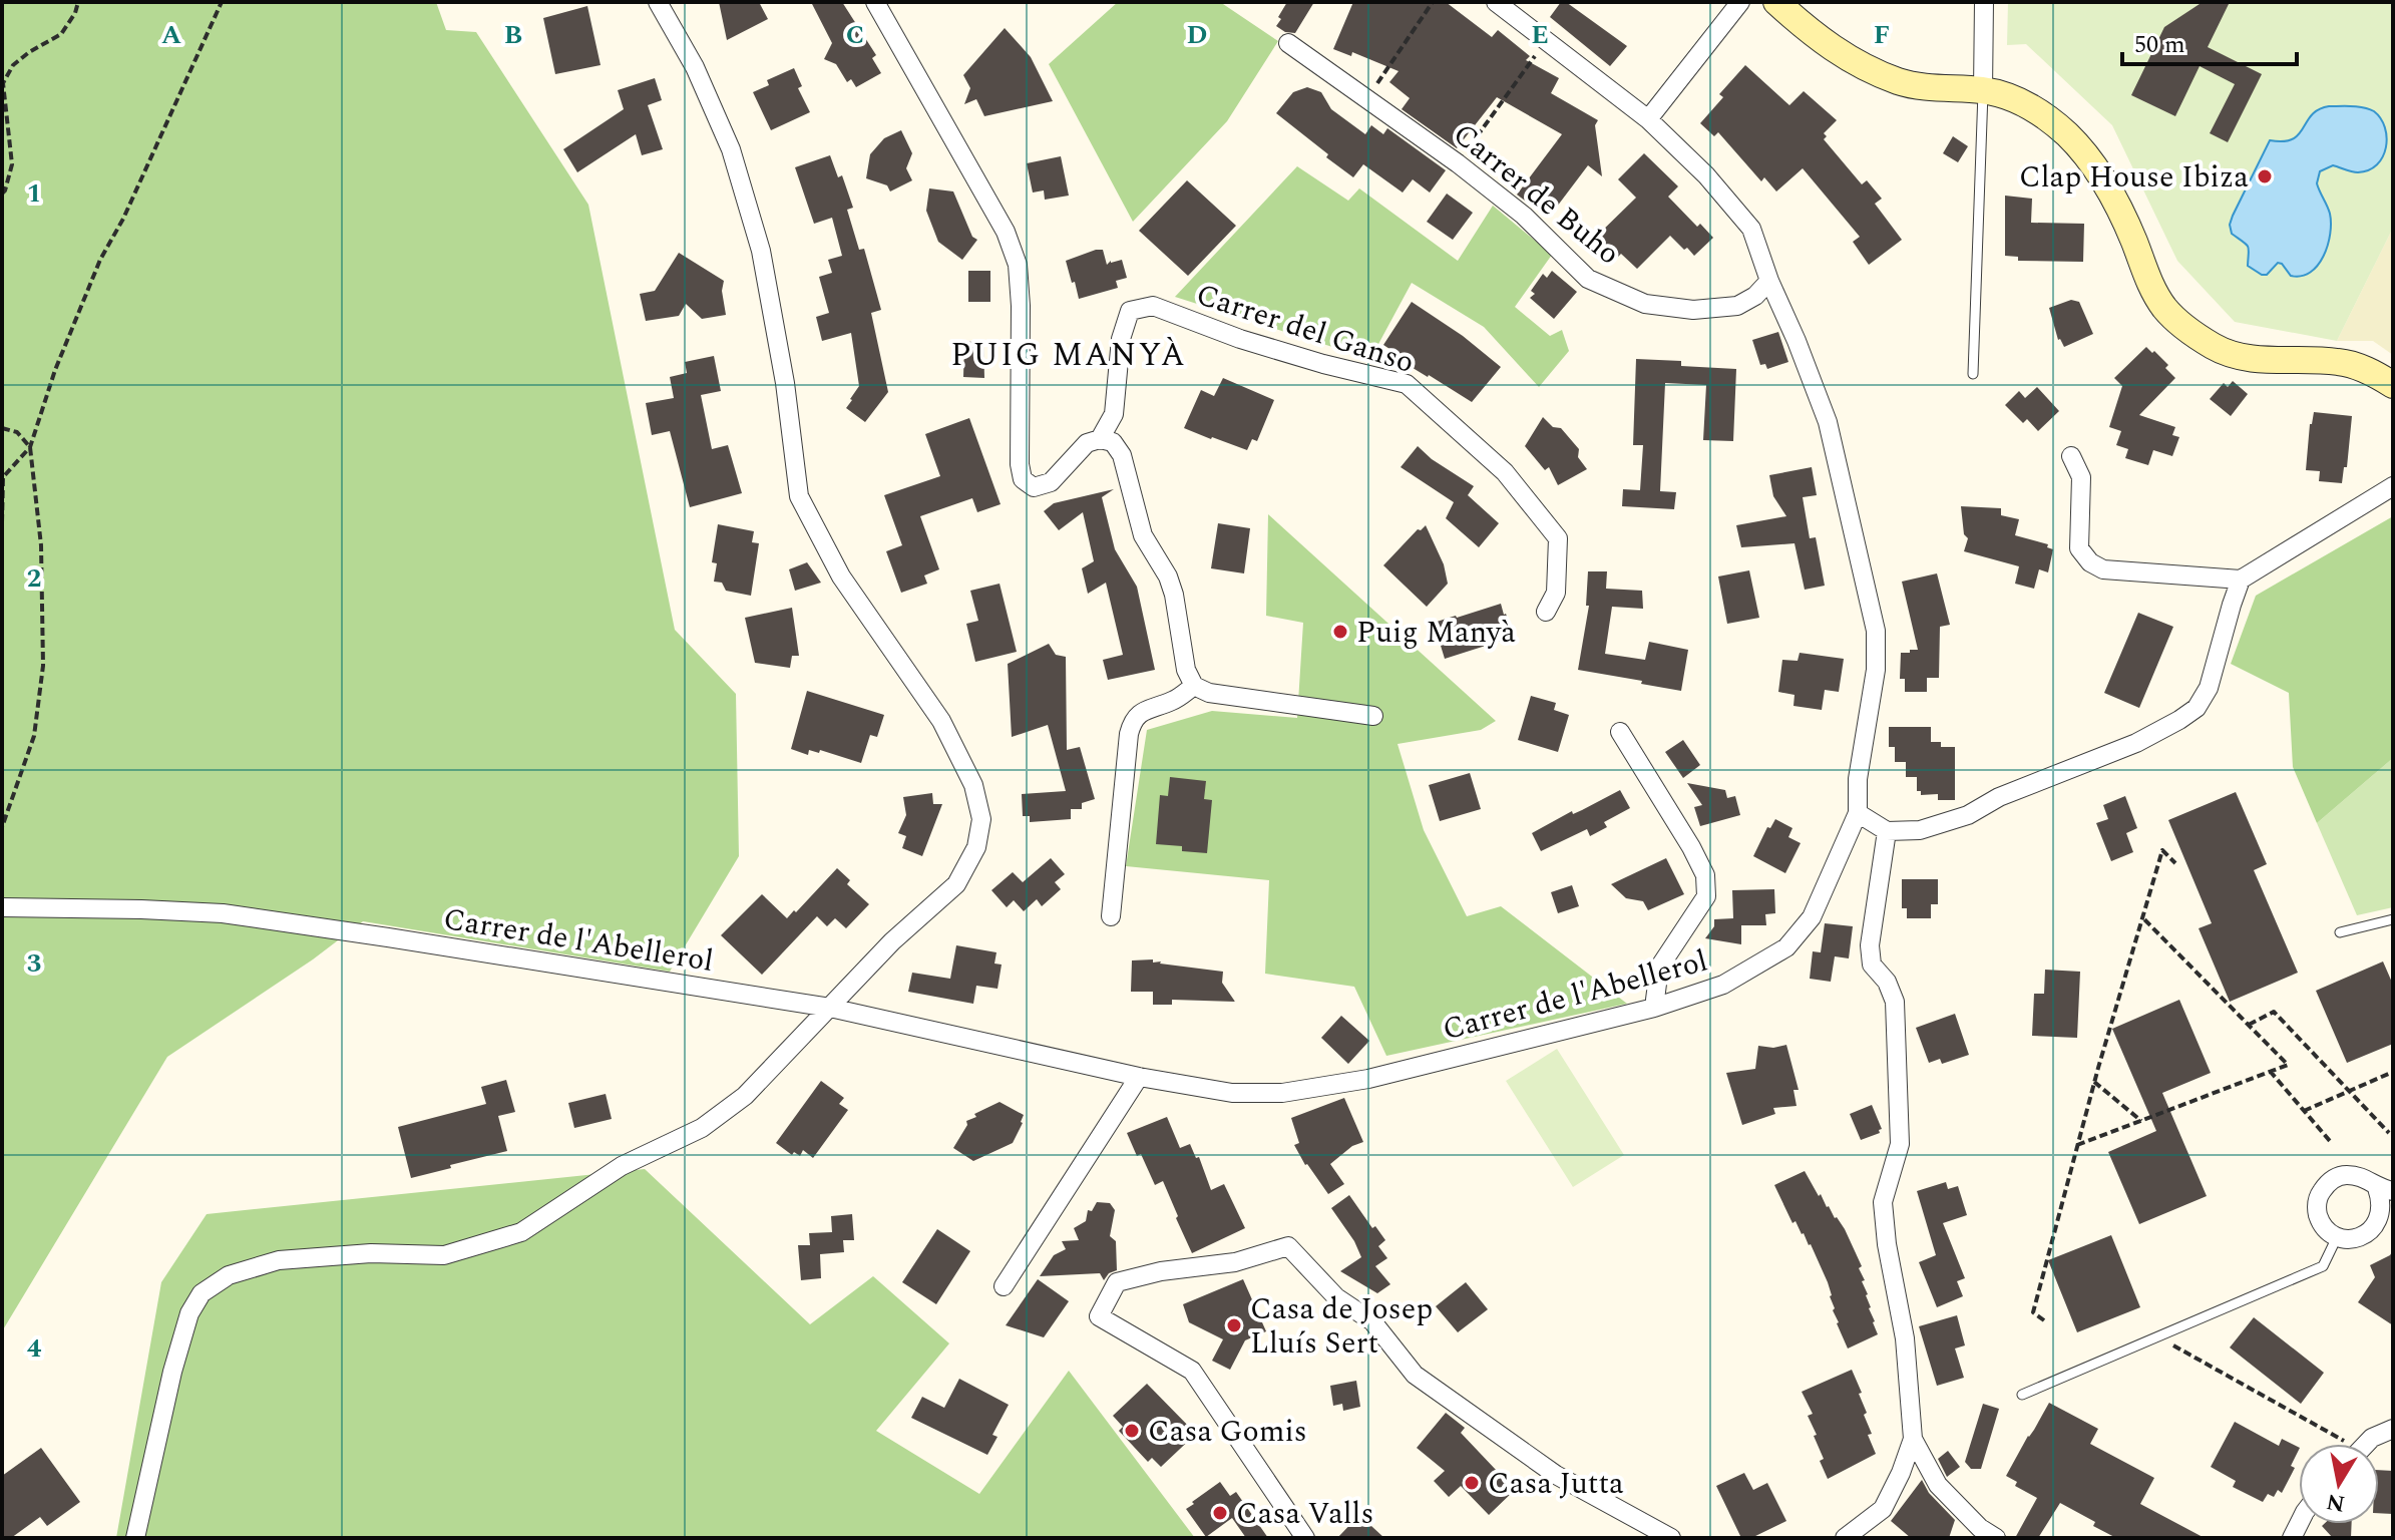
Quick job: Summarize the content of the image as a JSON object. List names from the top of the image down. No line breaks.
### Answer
{"streets":{"street":["Carrer de Buho","Carrer del Ganso","Carrer de l'Abellerol"]},"crossings":[["Carrer de Buho","Carrer de l'Abellerol"]],"districts":["PUIG MANYÀ"],"places":["Clap House Ibiza","Puig Manyà","Casa de Josep Lluís Sert","Casa Gomis","Casa Jutta","Casa Valls"],"scale_bar":"50 m","north":"bottom","grid":{"columns":["A","B","C","D","E","F"],"rows":["1","2","3","4"]}}
